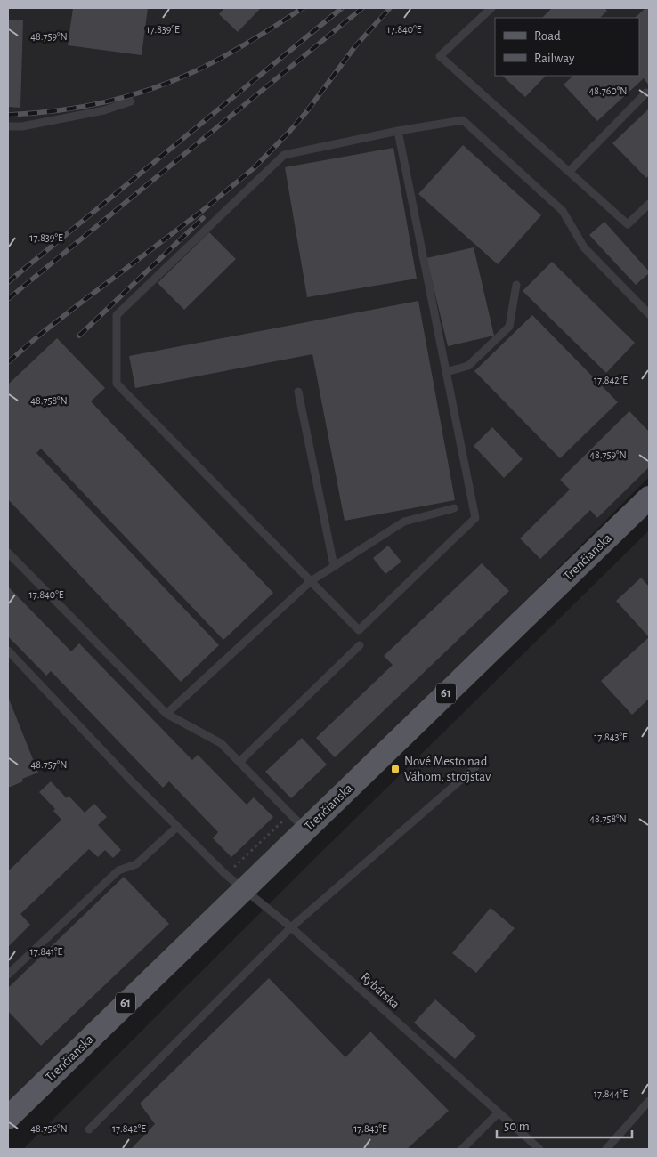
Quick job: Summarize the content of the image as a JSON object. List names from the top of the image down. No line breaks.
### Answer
{"streets":{"main road":["Trenčianska","61"],"lane":["Rybárska"]},"crossings":[["Trenčianska","Rybárska"]],"places":{"transit":["Nové Mesto nad Váhom, strojstav"]},"legend":["Road","Railway"],"scale_bar":"50 m","coordinates":["17.839°E","17.840°E","48.759°N","48.760°N","17.842°E","48.758°N","17.843°E","48.757°N","17.841°E","17.844°E","48.756°N"]}
